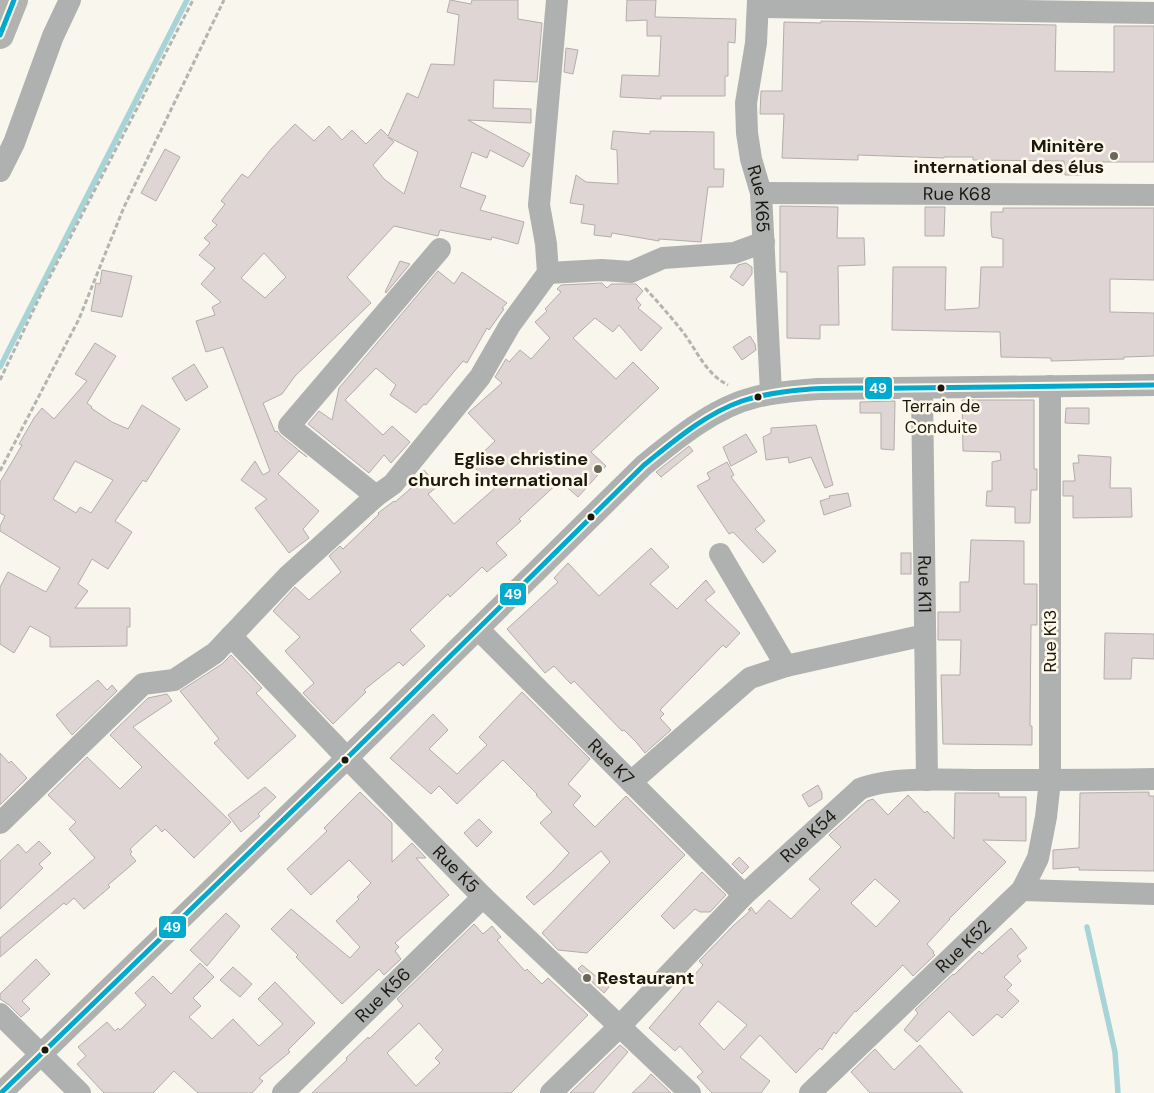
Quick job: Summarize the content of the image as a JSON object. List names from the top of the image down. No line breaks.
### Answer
{"streets":{"street":["Rue K68","Rue K65","Rue K11","Rue K13","Rue K7","Rue K54","Rue K5","Rue K52","Rue K56"]},"crossings":[["Rue K68","Rue K65"],["Rue K11","Rue K54"],["Rue K13","Rue K54"],["Rue K13","Rue K52"],["Rue K7","Rue K54"],["Rue K54","Rue K5"],["Rue K5","Rue K56"]],"places":["Minitère international des élus","Terrain de Conduite","Eglise christine church international","Restaurant"],"lines":["transit line 49"]}
